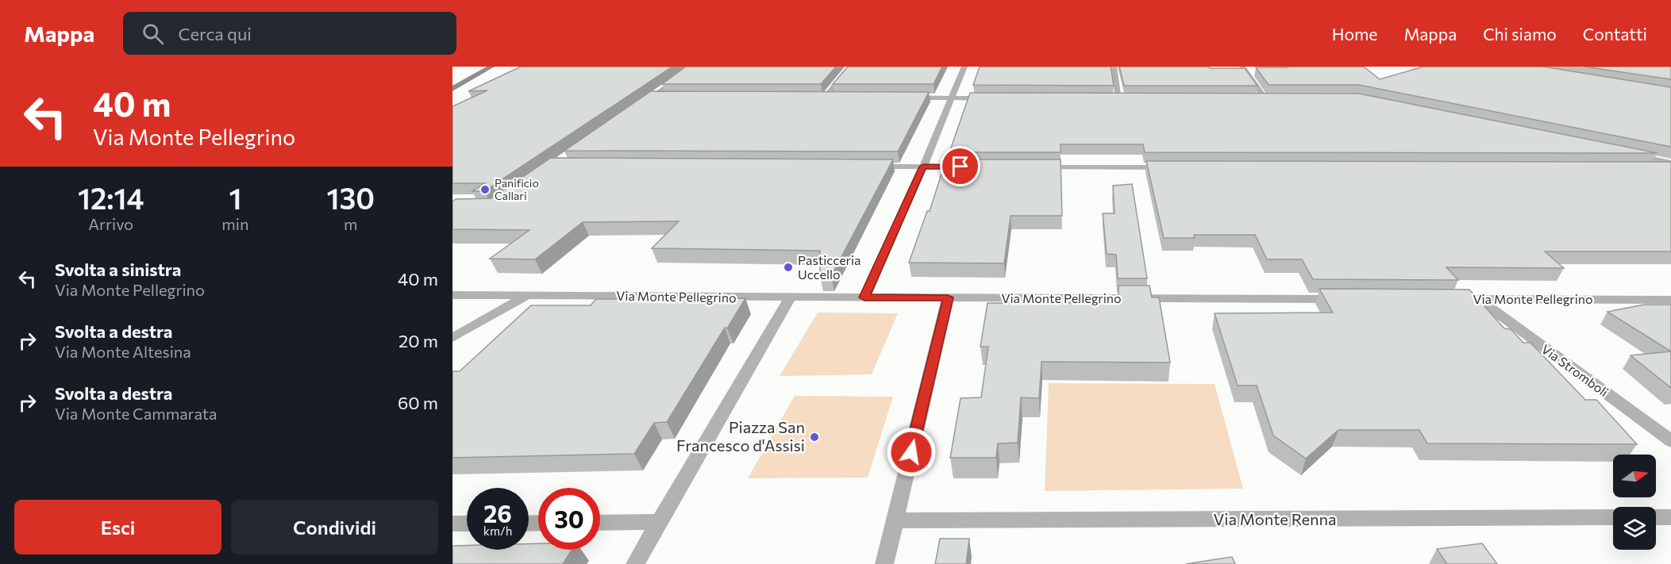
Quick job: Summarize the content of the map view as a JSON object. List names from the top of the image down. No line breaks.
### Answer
{"streets":{"street":["Via Monte Pellegrino","Via Stromboli","Via Monte Renna"]},"crossings":[["Via Monte Pellegrino","Via Stromboli"]],"places":["Panificio Callari","Pasticceria Uccello","Piazza San Francesco d'Assisi"],"north":"right","page":{"header":"Mappa","search":"Cerca qui","nav":["Home","Mappa","Chi siamo","Contatti"],"turn":["40 m","Via Monte Pellegrino"],"eta":["12:14","Arrivo","1","min","130","m"],"list":[{"name":"Svolta a sinistra","note":"Via Monte Pellegrino","value":"40 m"},{"name":"Svolta a destra","note":"Via Monte Altesina","value":"20 m"},{"name":"Svolta a destra","note":"Via Monte Cammarata","value":"60 m"}],"speed":"26 km/h","limit":"30","buttons":["Esci","Condividi"]}}
